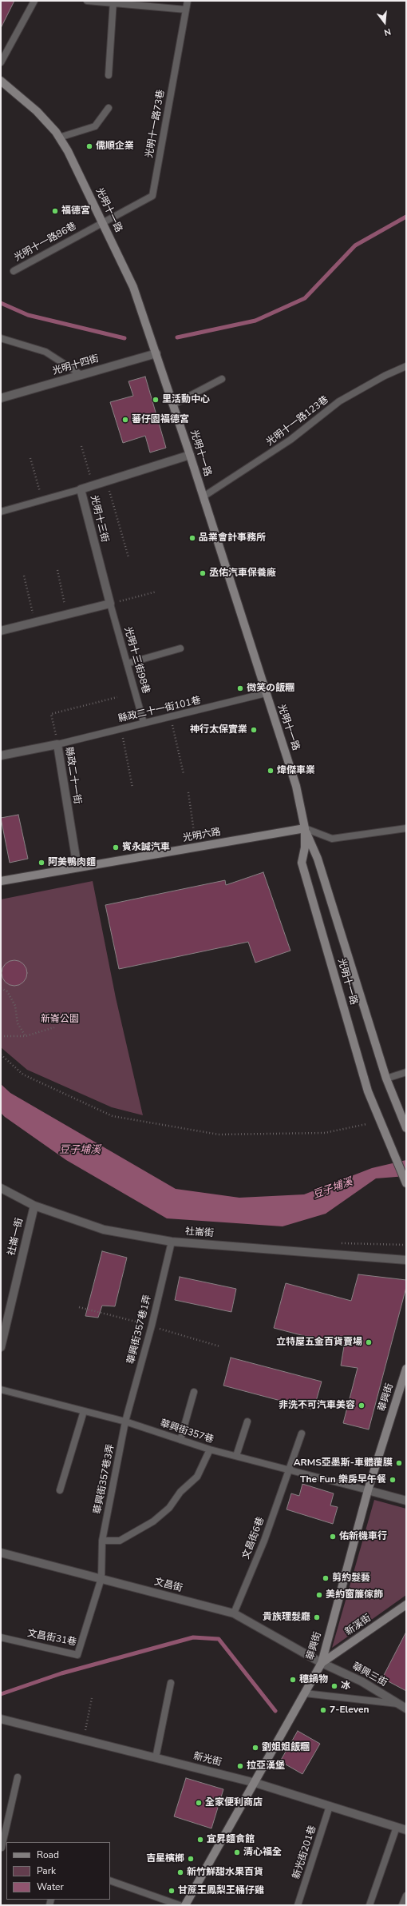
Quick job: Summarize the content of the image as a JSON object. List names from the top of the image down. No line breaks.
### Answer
{"streets":{"street":["光明十一路","光明十四街","光明十三街","縣政二十一街","光明六路","社崙街","社崙一街","華興街","文昌街","新溪街","華興三街","新光街"],"lane":["光明十一路73巷","光明十一路86巷","光明十一路123巷","光明十三街98巷","縣政二十一街101巷","華興街357巷1弄","華興街357巷","華興街357巷3弄","文昌街6巷","文昌街31巷","新光街201巷"]},"crossings":[["光明十一路73巷","光明十一路"],["光明十一路73巷","光明十一路86巷"],["光明十一路","光明十一路86巷"],["光明十一路","光明十四街"],["光明十一路","光明十一路123巷"],["光明十一路","光明十三街"],["光明十一路","縣政二十一街101巷"],["光明十一路","光明六路"],["光明十三街","光明十三街98巷"],["光明十三街98巷","縣政二十一街101巷"],["縣政二十一街101巷","縣政二十一街"],["縣政二十一街","光明六路"],["社崙街","社崙一街"],["社崙街","華興街357巷1弄"],["華興街357巷1弄","華興街357巷"],["華興街357巷1弄","華興街357巷3弄"],["華興街","華興街357巷"],["華興街","文昌街"],["華興街","新溪街"],["華興街","華興三街"],["華興街","新光街"],["華興街357巷","華興街357巷3弄"],["華興街357巷","文昌街6巷"],["華興街357巷3弄","文昌街"],["華興街357巷3弄","文昌街31巷"],["文昌街6巷","文昌街"],["文昌街","新溪街"],["文昌街","文昌街31巷"],["文昌街","華興三街"],["新溪街","華興三街"],["新光街","新光街201巷"]],"water":["豆子埔溪"],"parks":["新崙公園"],"places":["儒順企業","福德宮","里活動中心","蕃仔園福德宮","品業會計事務所","丞佑汽車保養廠","微笑の飯糰","神行太保實業","煒傑車業","賓永誠汽車","阿美鴨肉麵","立特屋五金百貨賣場","非洗不可汽車美容","ARMS亞墨斯-車體覆膜","The Fun 樂房早午餐","佑新機車行","剪約髮藝","美約窗簾傢飾","貴族理髮廳","穗鍋物","冰","7-Eleven","劉姐姐飯糰","拉亞漢堡","全家便利商店","宜昇麵食館","清心福全","吉星檳榔","新竹鮮甜水果百貨","甘蔗王鳳梨王桶仔雞"],"legend":["Road","Park","Water"],"north":"bottom"}
